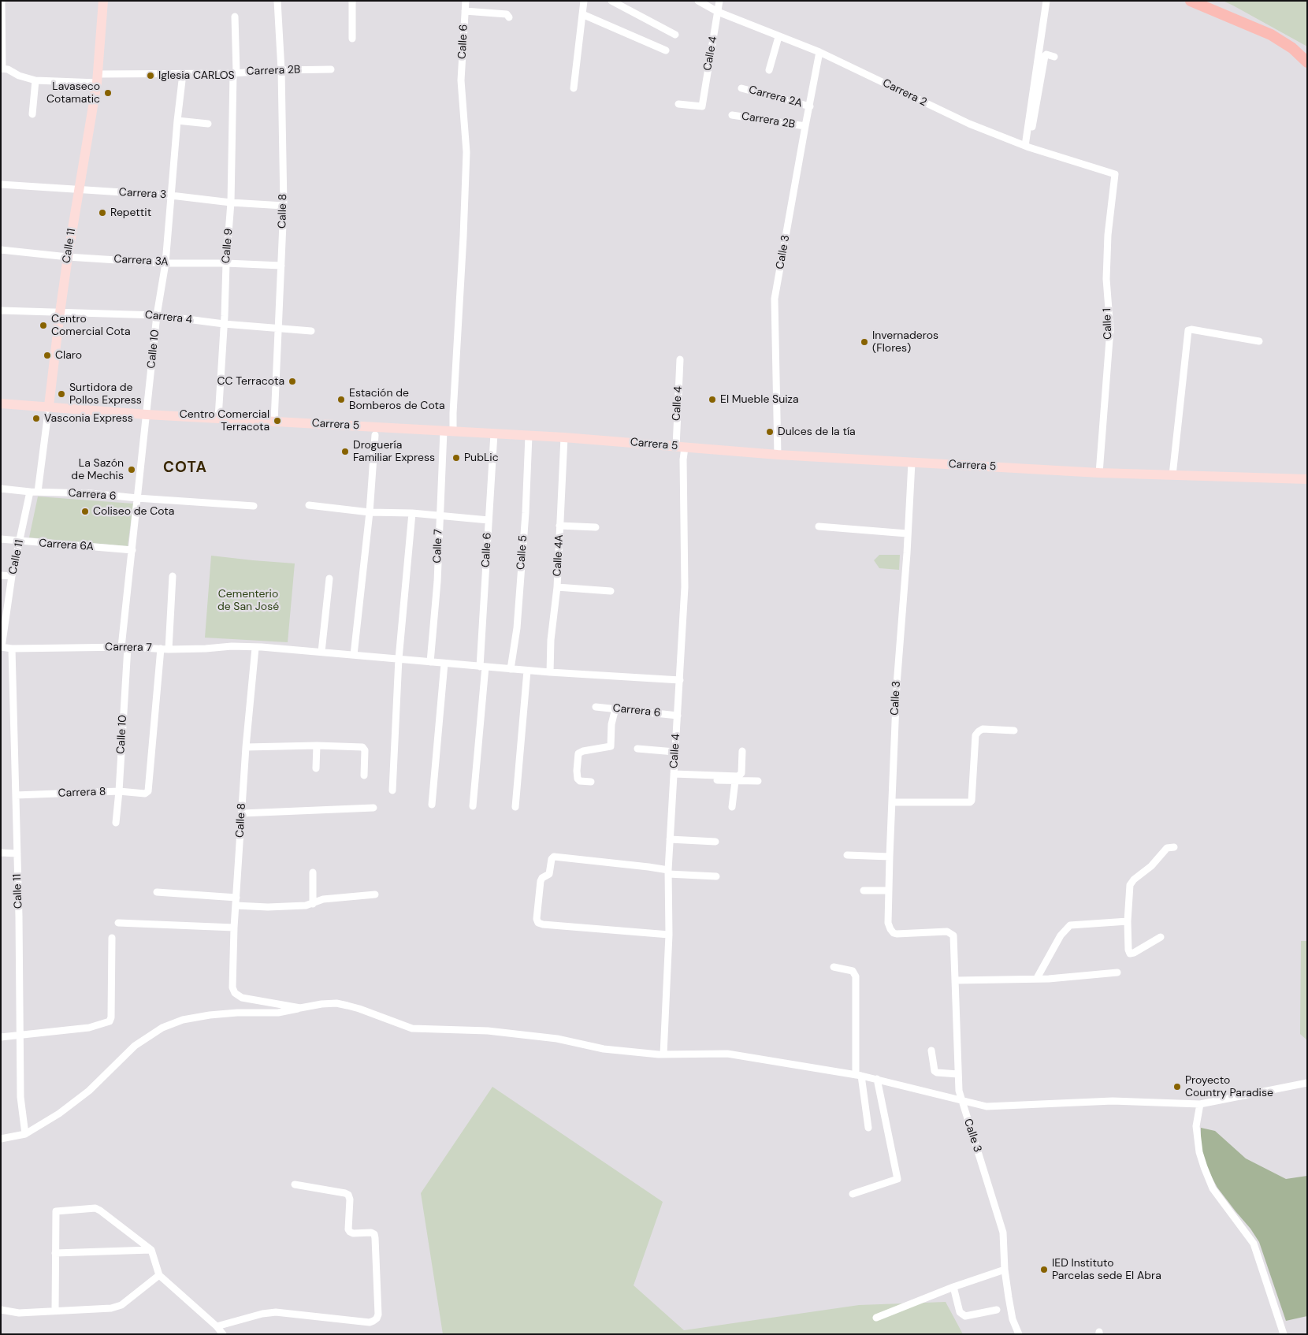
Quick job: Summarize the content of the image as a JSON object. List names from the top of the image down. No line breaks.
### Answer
{"streets":{"main road":["Calle 11","Carrera 5"],"street":["Calle 6","Calle 4","Carrera 2B","Carrera 2","Carrera 2A","Carrera 3","Calle 8","Calle 9","Calle 3","Carrera 3A","Carrera 4","Calle 1","Calle 10","Carrera 6","Carrera 6A","Calle 7","Calle 5","Calle 4A","Carrera 7","Carrera 8"]},"crossings":[["Calle 6","Carrera 5"],["Calle 6","Calle 7"],["Calle 6","Carrera 7"],["Calle 4","Carrera 2"],["Calle 4","Carrera 5"],["Calle 4","Carrera 6"],["Calle 4","Carrera 7"],["Carrera 2B","Calle 8"],["Carrera 2B","Calle 11"],["Carrera 2B","Calle 9"],["Carrera 2B","Calle 3"],["Carrera 2B","Calle 10"],["Carrera 2","Calle 3"],["Carrera 2","Calle 1"],["Carrera 2A","Calle 3"],["Carrera 3","Calle 8"],["Carrera 3","Calle 11"],["Carrera 3","Calle 9"],["Carrera 3","Calle 10"],["Calle 8","Carrera 3A"],["Calle 8","Carrera 4"],["Calle 8","Carrera 5"],["Calle 8","Carrera 7"],["Calle 11","Carrera 3A"],["Calle 11","Carrera 4"],["Calle 11","Carrera 5"],["Calle 11","Carrera 6"],["Calle 11","Carrera 6A"],["Calle 11","Carrera 7"],["Calle 11","Carrera 8"],["Calle 9","Carrera 3A"],["Calle 9","Carrera 4"],["Calle 9","Carrera 5"],["Calle 3","Carrera 5"],["Carrera 3A","Calle 10"],["Carrera 4","Calle 10"],["Calle 1","Carrera 5"],["Calle 10","Carrera 5"],["Calle 10","Carrera 6"],["Calle 10","Carrera 6A"],["Calle 10","Carrera 7"],["Calle 10","Carrera 8"],["Carrera 5","Calle 7"],["Carrera 5","Calle 5"],["Carrera 5","Calle 4A"],["Calle 7","Carrera 7"],["Calle 5","Carrera 7"],["Calle 4A","Carrera 7"],["Carrera 7","Carrera 8"]],"districts":["COTA"],"parks":["Cementerio de San José"],"places":["Iglesia CARLOS","Lavaseco Cotamatic","Repettit","Centro Comercial Cota","Invernaderos (Flores)","Claro","CC Terracota","Surtidora de Pollos Express","Estación de Bomberos de Cota","El Mueble Suiza","Vasconia Express","Centro Comercial Terracota","Dulces de la tía","Droguería Familiar Express","PubLic","La Sazón de Mechis","Coliseo de Cota","Proyecto Country Paradise","IED Instituto Parcelas sede El Abra"]}
